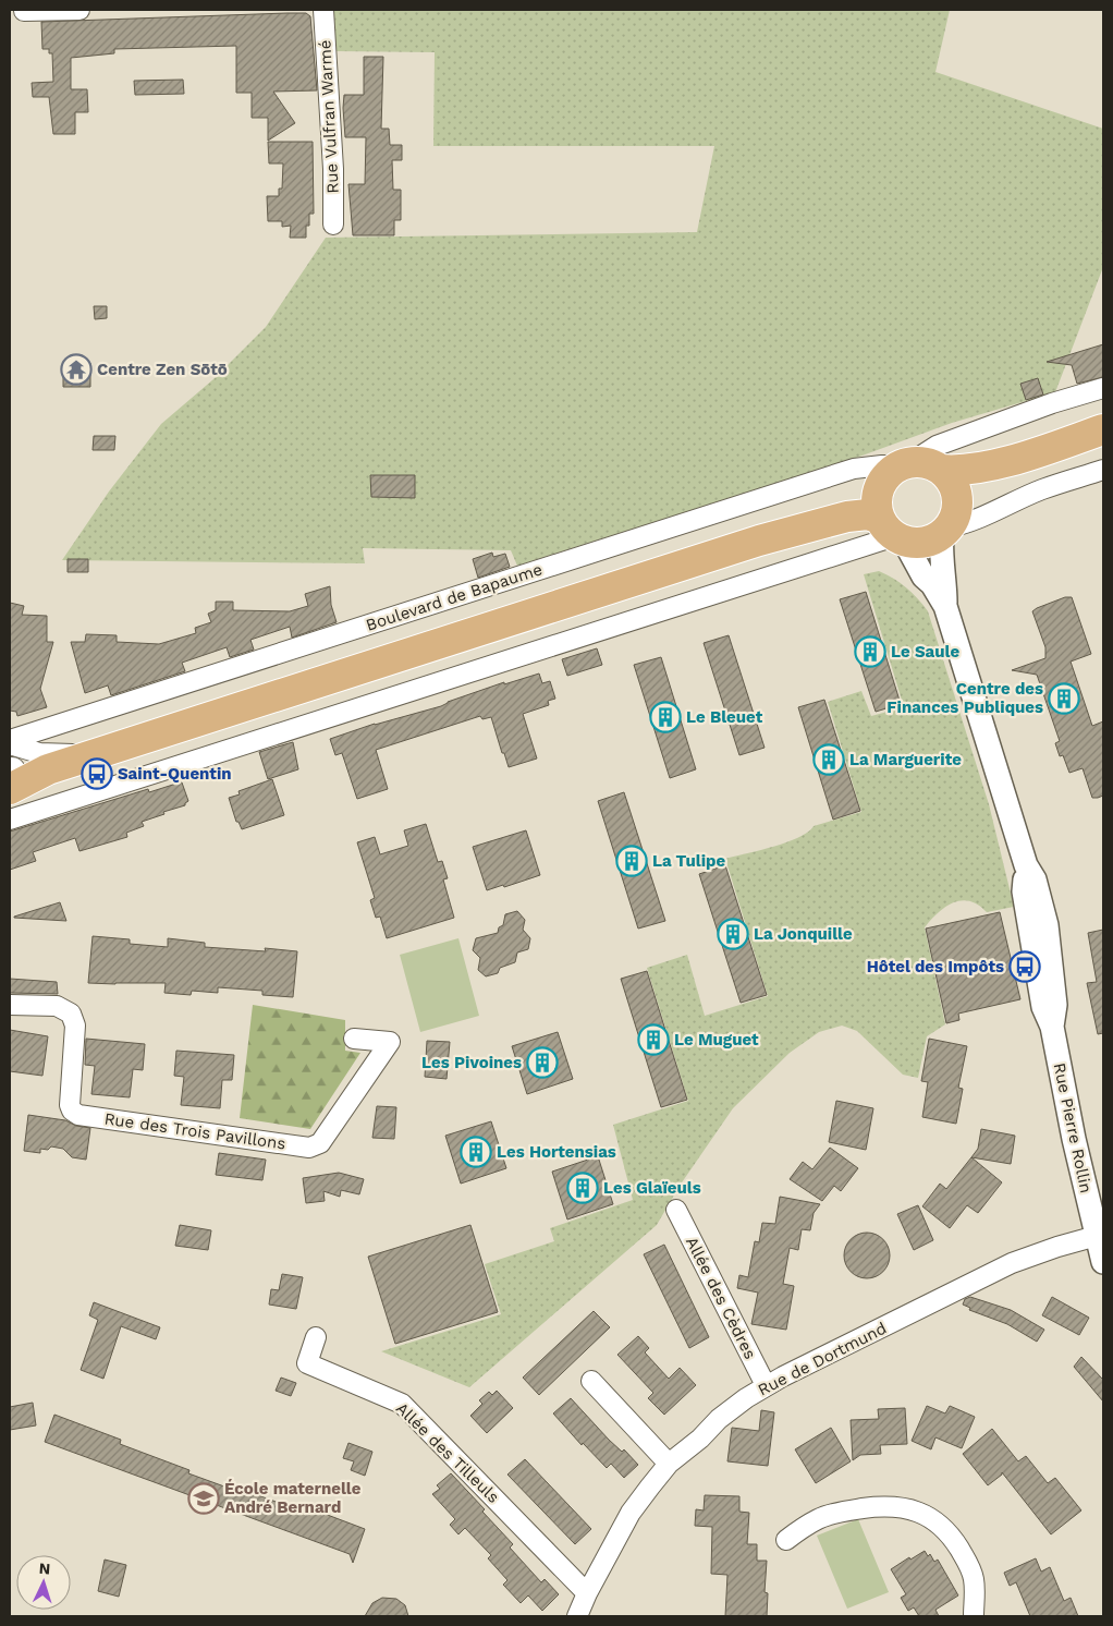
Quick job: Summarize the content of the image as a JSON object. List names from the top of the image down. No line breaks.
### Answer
{"streets":{"main road":["Boulevard de Bapaume"],"street":["Rue Vulfran Warmé","Rue Pierre Rollin","Rue des Trois Pavillons","Allée des Cèdres","Rue de Dortmund","Allée des Tilleuls"]},"crossings":[["Boulevard de Bapaume","Rue Pierre Rollin"],["Rue Pierre Rollin","Rue de Dortmund"],["Allée des Cèdres","Rue de Dortmund"],["Rue de Dortmund","Allée des Tilleuls"]],"places":{"temple":["Centre Zen Sōtō"],"building":["Le Saule","Centre des Finances Publiques","Le Bleuet","La Marguerite","La Tulipe","La Jonquille","Le Muguet","Les Pivoines","Les Hortensias","Les Glaïeuls"],"bus stop":["Saint-Quentin","Hôtel des Impôts"],"school or university":["École maternelle André Bernard"]},"north":"top"}
